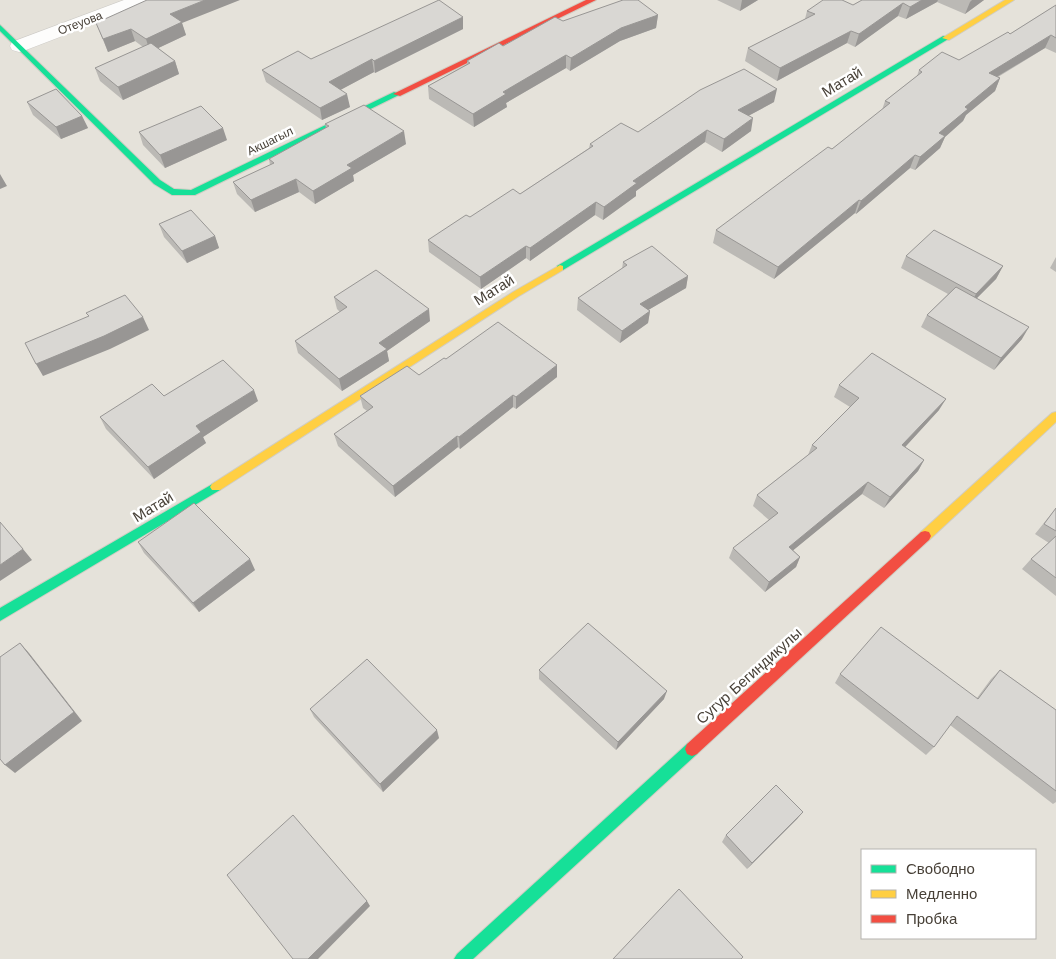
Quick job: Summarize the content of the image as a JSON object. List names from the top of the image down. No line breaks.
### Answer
{"streets":{"street":["Отеуова","Матай","Акшагыл","Сугур Бегиндикулы"]},"crossings":[["Отеуова","Акшагыл"]],"legend":["Свободно","Медленно","Пробка"]}
